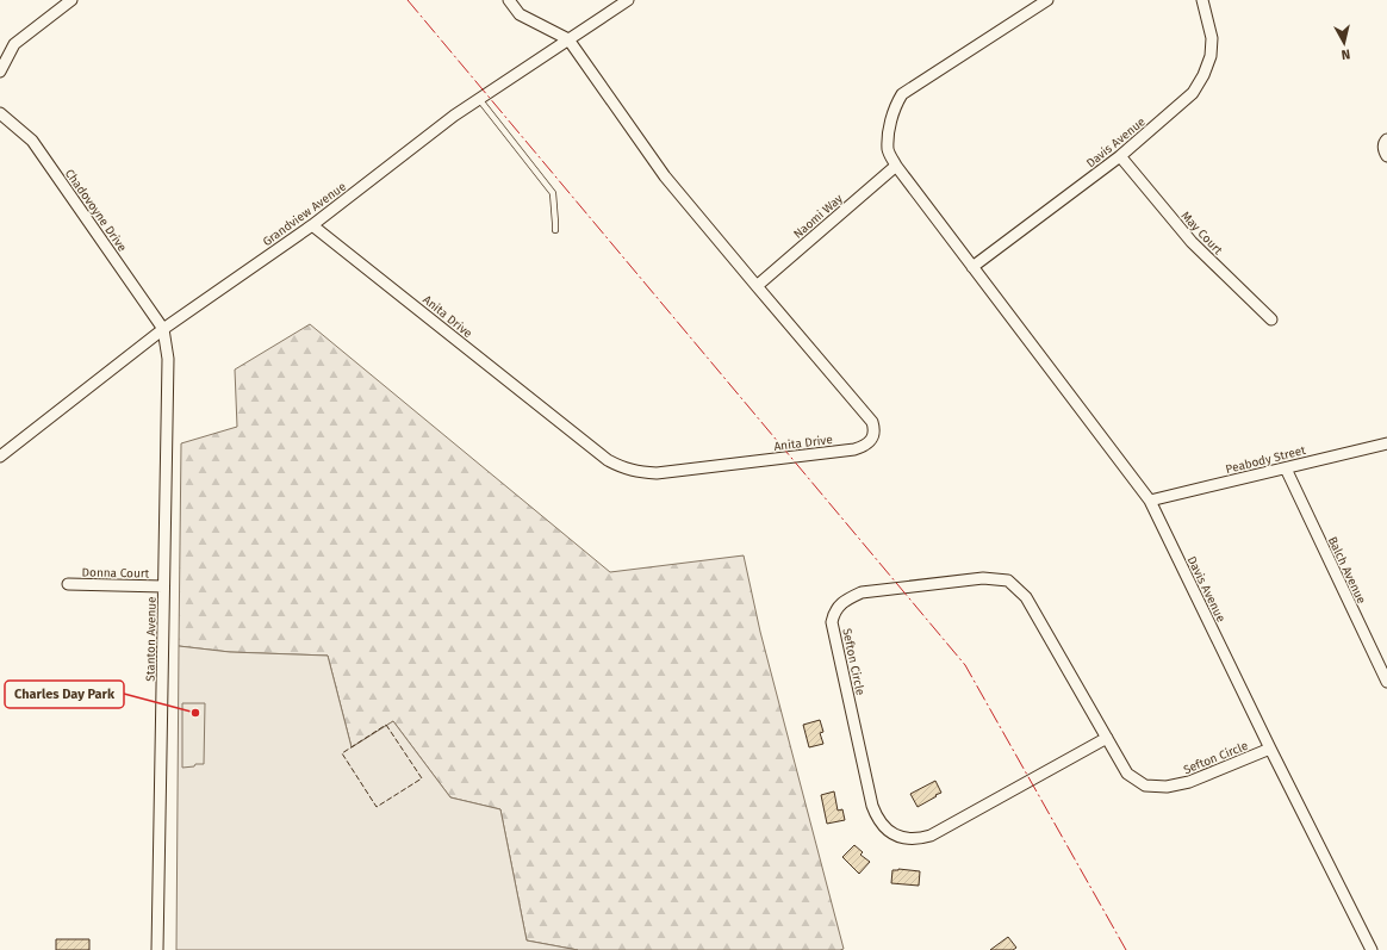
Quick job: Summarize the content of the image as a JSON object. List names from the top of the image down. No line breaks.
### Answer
{"streets":{"street":["Davis Avenue","Chadovoyne Drive","Grandview Avenue","Naomi Way","May Court","Anita Drive","Peabody Street","Balch Avenue","Donna Court","Stanton Avenue","Sefton Circle"]},"crossings":[["Davis Avenue","Naomi Way"],["Davis Avenue","May Court"],["Davis Avenue","Peabody Street"],["Davis Avenue","Sefton Circle"],["Chadovoyne Drive","Grandview Avenue"],["Chadovoyne Drive","Stanton Avenue"],["Grandview Avenue","Anita Drive"],["Grandview Avenue","Stanton Avenue"],["Naomi Way","Anita Drive"],["Peabody Street","Balch Avenue"],["Donna Court","Stanton Avenue"]],"places":["Charles Day Park"],"north":"bottom"}
